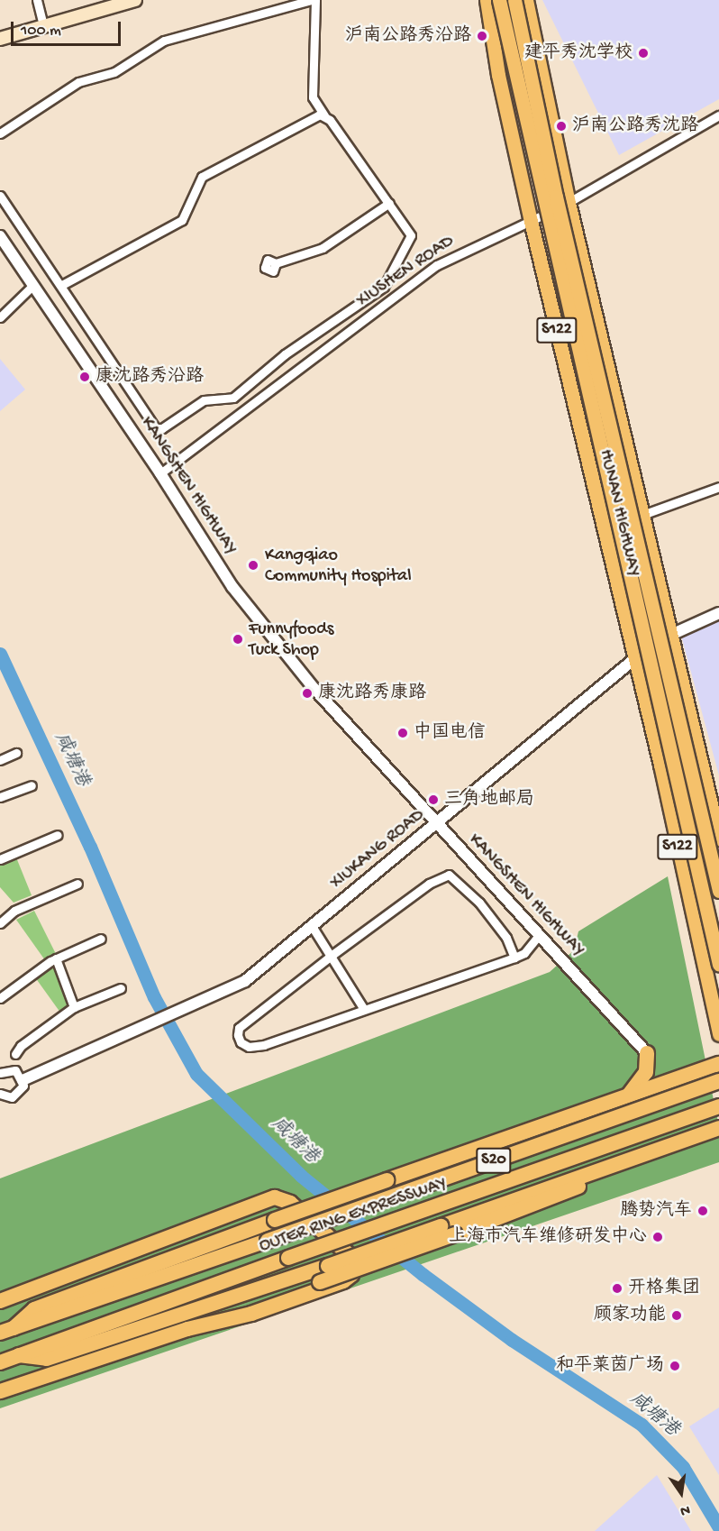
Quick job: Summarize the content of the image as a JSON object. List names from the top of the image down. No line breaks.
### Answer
{"streets":{"highway":["S20","OUTER RING EXPRESSWAY"],"main road":["S122","HUNAN HIGHWAY"],"street":["XIUSHEN ROAD","KANGSHEN HIGHWAY","XIUKANG ROAD"]},"crossings":[["XIUSHEN ROAD","KANGSHEN HIGHWAY"],["XIUSHEN ROAD","HUNAN HIGHWAY"],["KANGSHEN HIGHWAY","XIUKANG ROAD"],["HUNAN HIGHWAY","XIUKANG ROAD"]],"water":["咸塘港"],"places":["沪南公路秀沿路","建平秀沈学校","沪南公路秀沈路","康沈路秀沿路","Kangqiao Community Hospital","Funnyfoods Tuck Shop","康沈路秀康路","中国电信","三角地邮局","腾势汽车","上海市汽车维修研发中心","开格集团","顾家功能","和平莱茵广场"],"scale_bar":"100 m","north":"bottom"}
